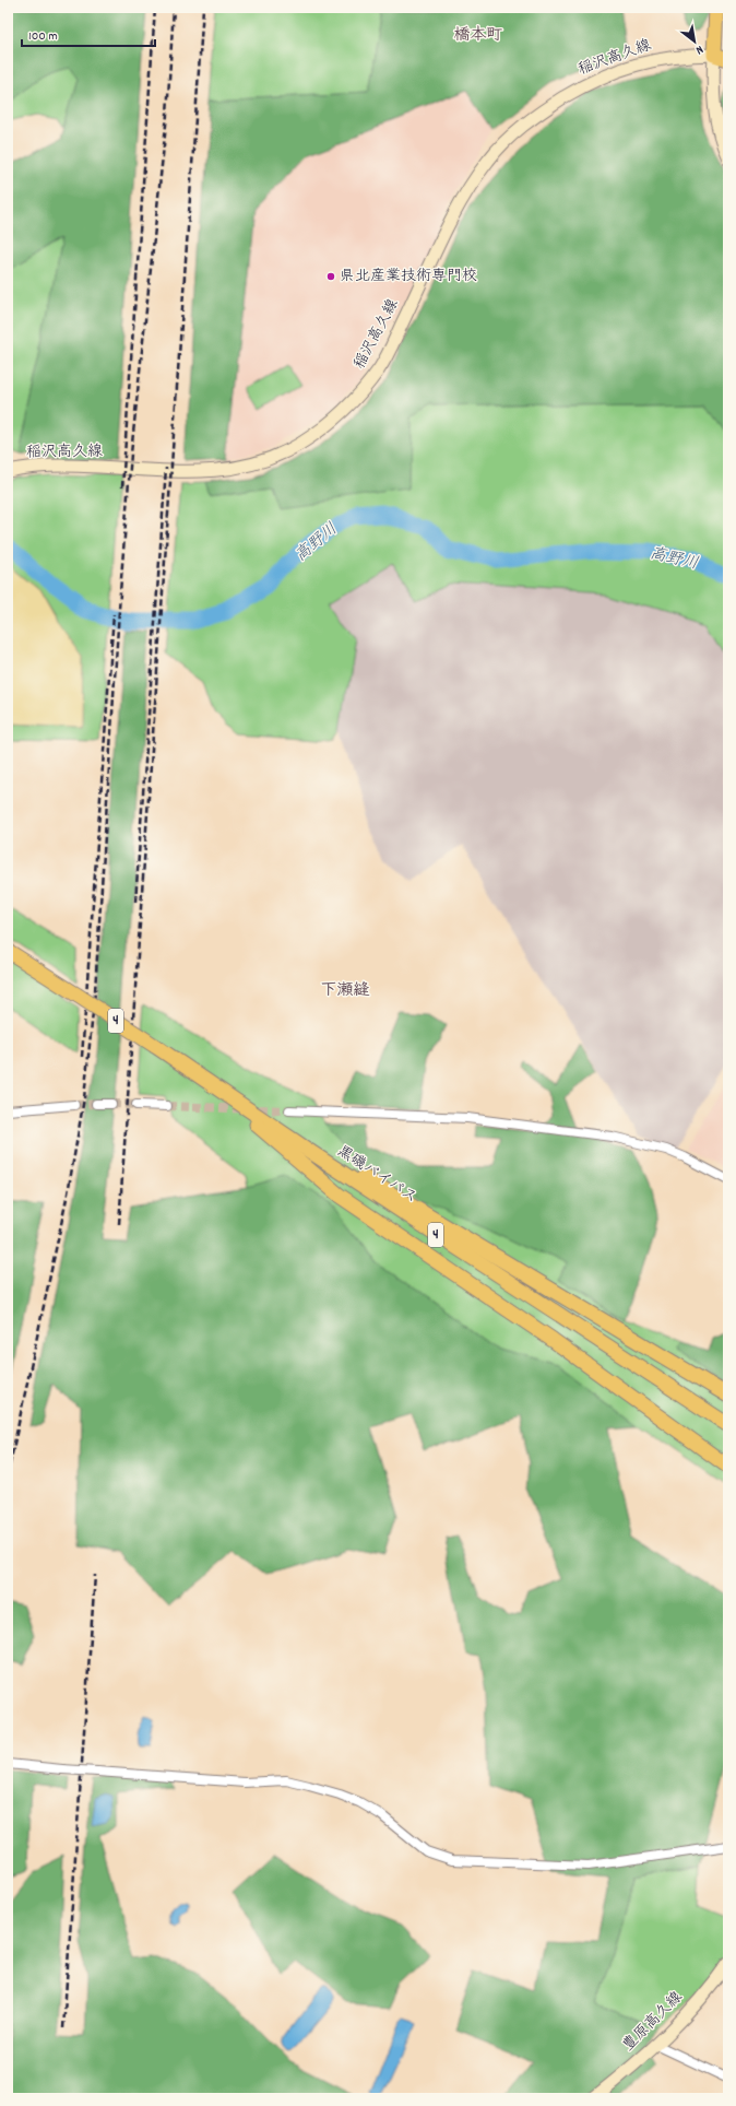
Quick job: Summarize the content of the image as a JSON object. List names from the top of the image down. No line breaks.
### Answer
{"streets":{"main road":["稲沢高久線","4","黒磯バイパス","豊原高久線"]},"crossings":[["4","黒磯バイパス"]],"districts":["橋本町","下瀬縫"],"water":["高野川"],"places":["県北産業技術専門校"],"scale_bar":"100 m","north":"bottom right"}
